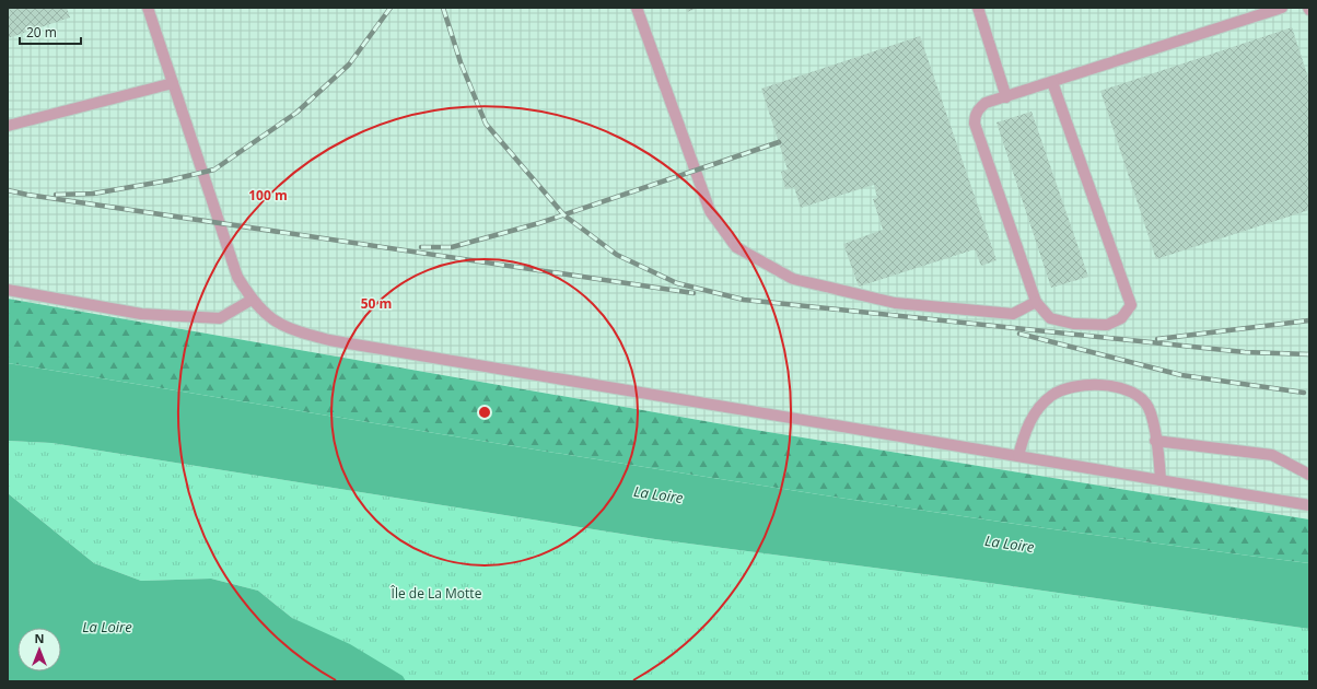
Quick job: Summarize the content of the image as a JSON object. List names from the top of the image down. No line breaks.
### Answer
{"water":["La Loire"],"parks":["Île de La Motte"],"scale_bar":"20 m","north":"top","rings":["100 m","50 m"]}
